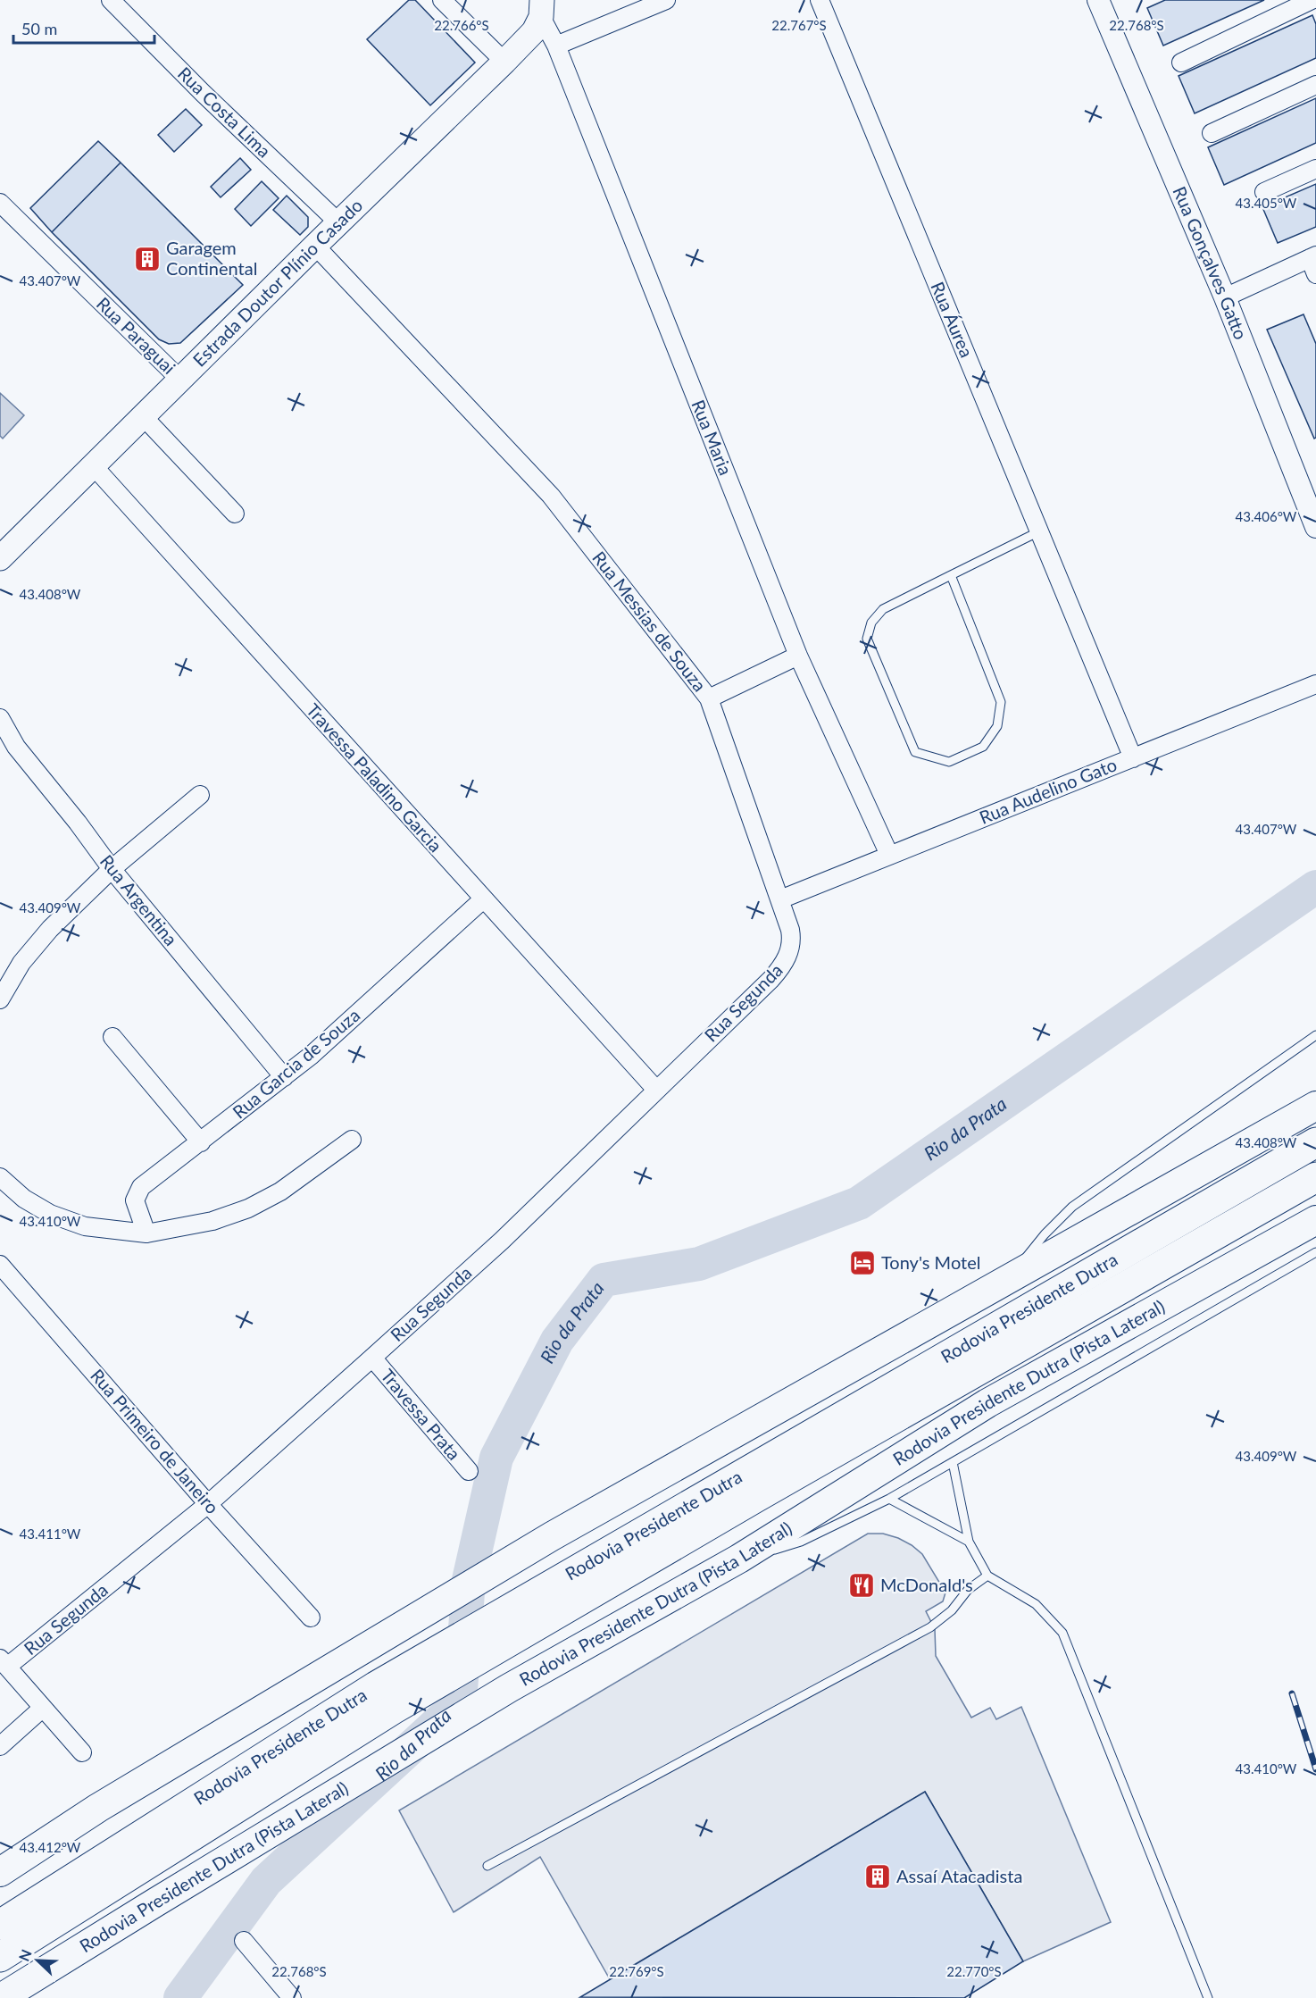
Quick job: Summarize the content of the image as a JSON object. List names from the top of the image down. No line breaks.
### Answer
{"streets":{"highway":["Rodovia Presidente Dutra","Rodovia Presidente Dutra (Pista Lateral)"],"main road":["Estrada Doutor Plínio Casado"],"street":["Rua Costa Lima","Rua Gonçalves Gatto","Rua Áurea","Rua Paraguai","Rua Maria","Rua Messias de Souza","Travessa Paladino Garcia","Rua Audelino Gato","Rua Argentina","Rua Segunda","Rua Garcia de Souza","Travessa Prata","Rua Primeiro de Janeiro"]},"crossings":[["Rua Costa Lima","Estrada Doutor Plínio Casado"],["Estrada Doutor Plínio Casado","Rua Paraguai"],["Estrada Doutor Plínio Casado","Rua Maria"],["Estrada Doutor Plínio Casado","Rua Messias de Souza"],["Estrada Doutor Plínio Casado","Travessa Paladino Garcia"],["Rua Áurea","Rua Audelino Gato"],["Rua Maria","Rua Audelino Gato"],["Rua Messias de Souza","Rua Audelino Gato"],["Rua Messias de Souza","Rua Segunda"],["Travessa Paladino Garcia","Rua Segunda"],["Travessa Paladino Garcia","Rua Garcia de Souza"],["Rua Audelino Gato","Rua Segunda"],["Rua Argentina","Rua Garcia de Souza"],["Rua Segunda","Travessa Prata"],["Rua Segunda","Rua Primeiro de Janeiro"]],"water":["Rio da Prata"],"places":{"building":["Garagem Continental","Assaí Atacadista"],"hotel":["Tony's Motel"],"restaurant":["McDonald's"]},"scale_bar":"50 m","north":"top left","coordinates":["22.768°S","22.766°S","22.767°S","43.405°W","43.407°W","43.406°W","43.408°W","43.409°W","43.410°W","43.411°W","43.412°W","22.769°S","22.770°S"]}
